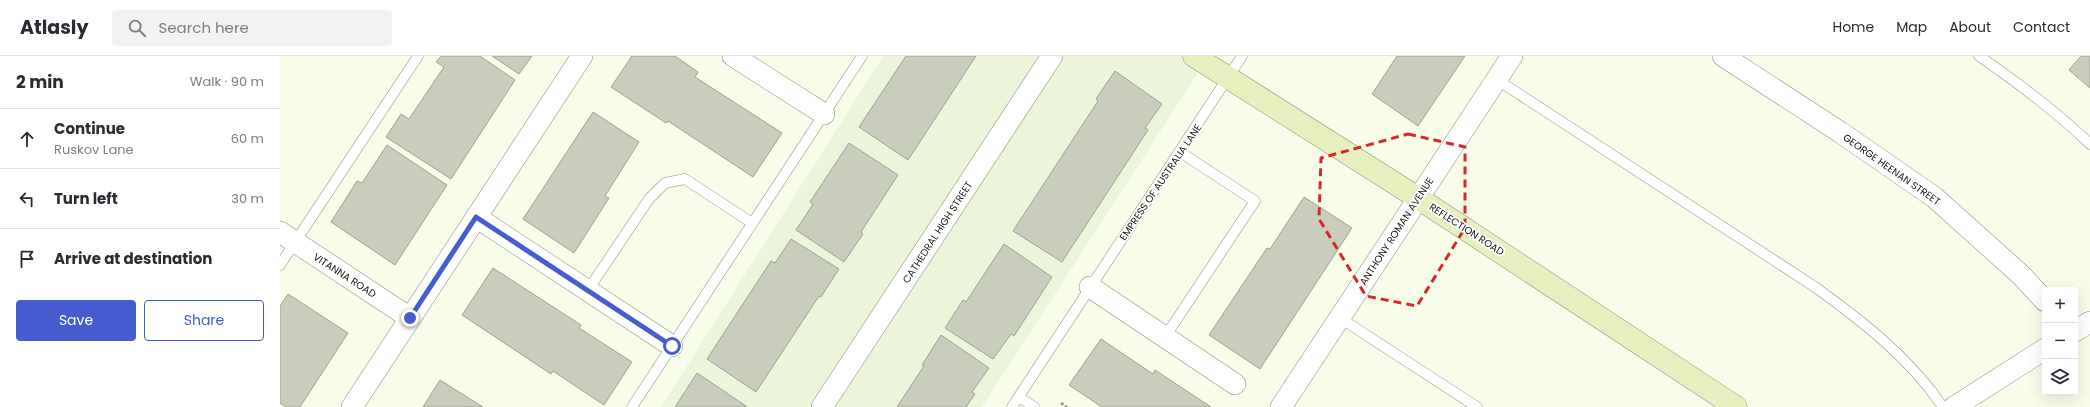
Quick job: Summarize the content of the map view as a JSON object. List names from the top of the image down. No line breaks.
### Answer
{"streets":{"street":["GEORGE HEENAN STREET","REFLECTION ROAD","ANTHONY ROMAN AVENUE","CATHEDRAL HIGH STREET","VITANNA ROAD"],"lane":["EMPRESS OF AUSTRALIA LANE"]},"crossings":[["EMPRESS OF AUSTRALIA LANE","REFLECTION ROAD"],["REFLECTION ROAD","ANTHONY ROMAN AVENUE"]],"page":{"header":"Atlasly","search":"Search here","nav":["Home","Map","About","Contact"],"heading":["2 min","Walk · 90 m"],"list":[["Continue","Ruskov Lane","60 m"],["Turn left","30 m"],"Arrive at destination"],"map_buttons":["+","−"],"buttons":["Save","Share"]}}
